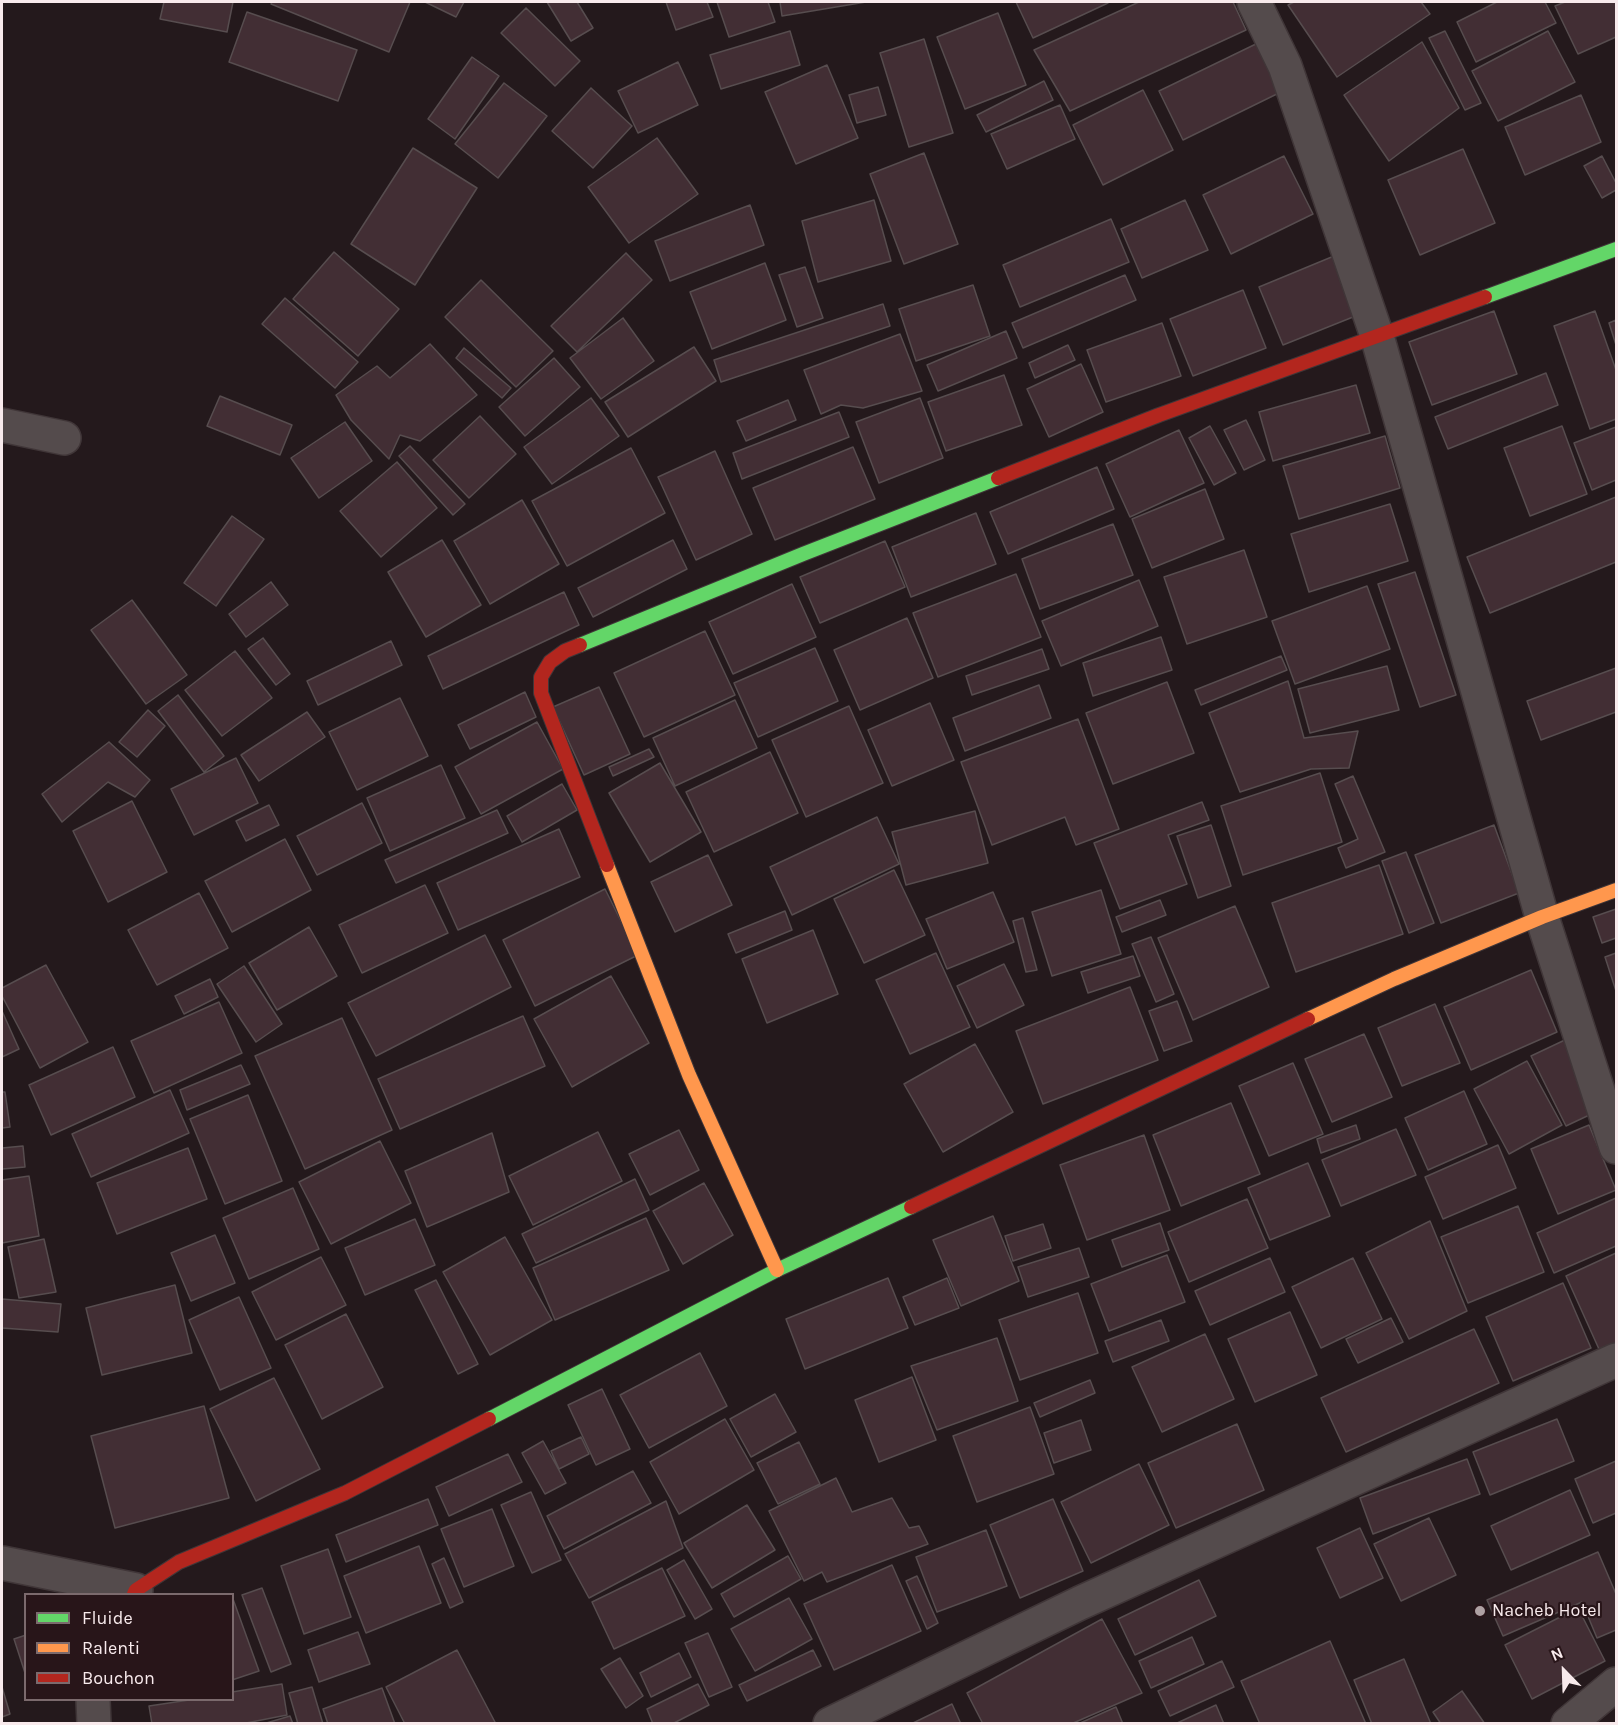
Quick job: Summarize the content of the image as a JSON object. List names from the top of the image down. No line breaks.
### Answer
{"places":["Nacheb Hotel"],"legend":["Fluide","Ralenti","Bouchon"],"north":"top left"}
